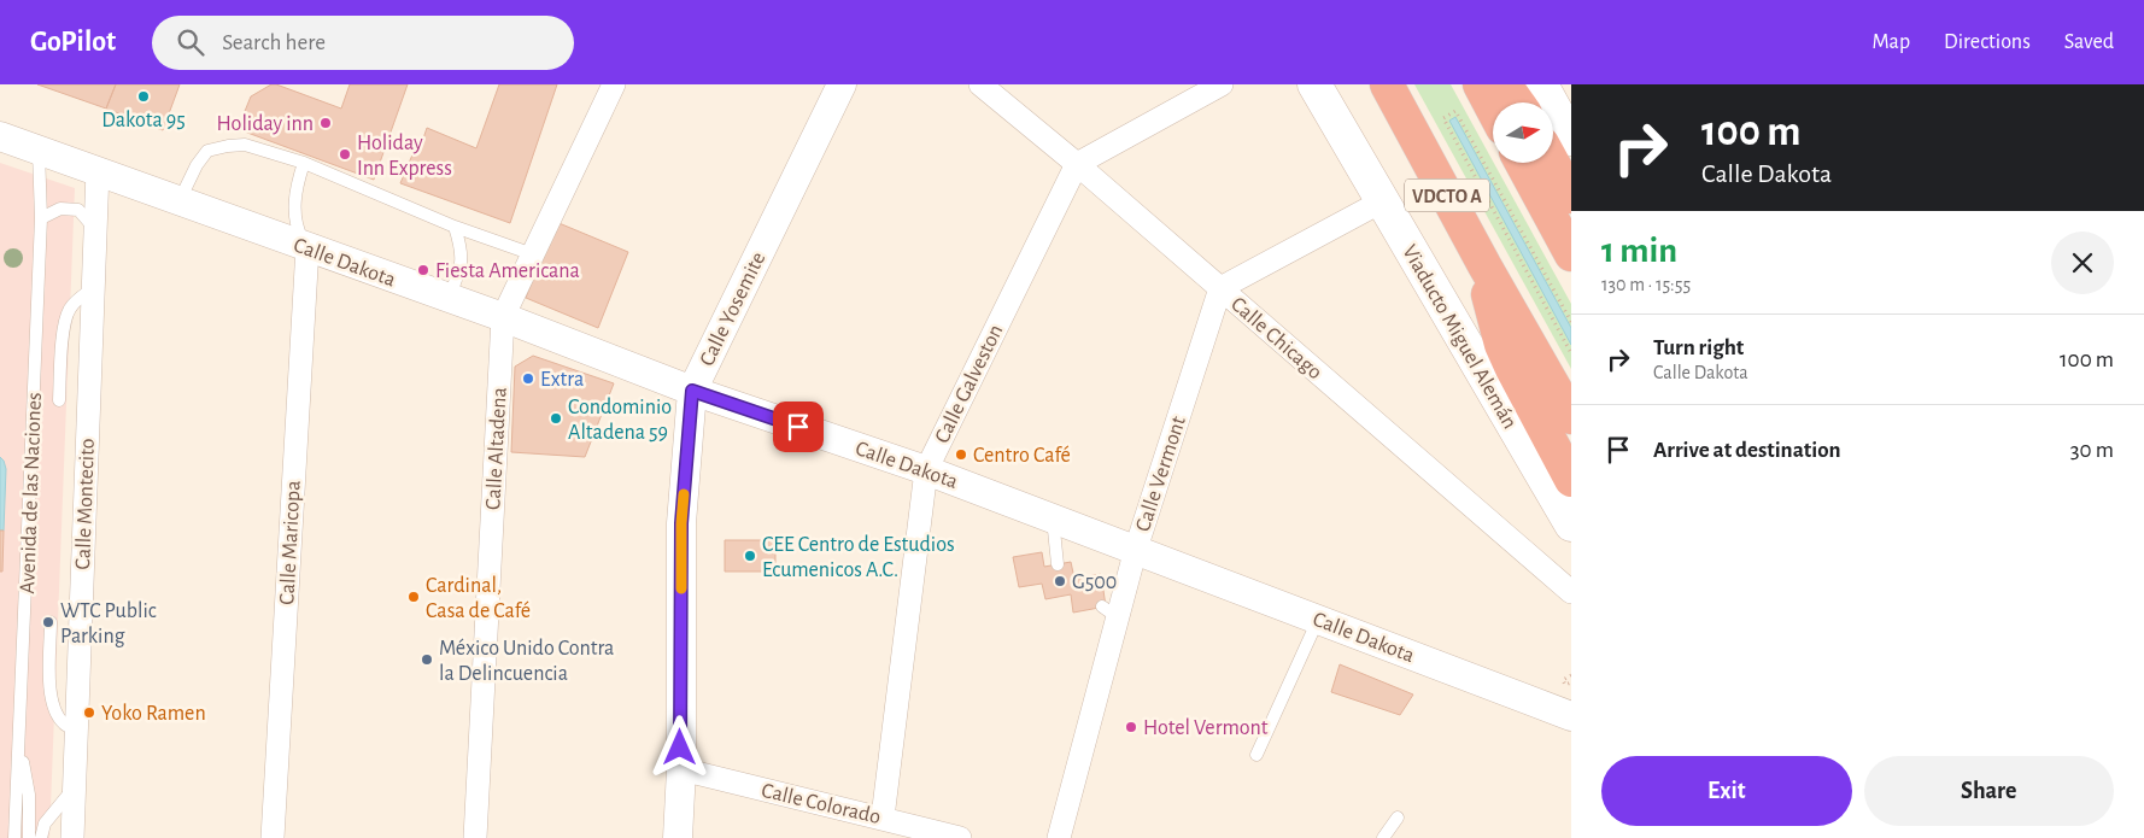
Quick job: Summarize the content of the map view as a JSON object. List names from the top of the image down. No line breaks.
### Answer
{"streets":{"highway":["VDCTO A"],"main road":["Viaducto Miguel Alemán"],"street":["Calle Dakota","Calle Yosemite","Calle Chicago","Calle Galveston","Calle Altadena","Calle Vermont","Calle Montecito","Calle Maricopa","Calle Colorado"],"lane":["Avenida de las Naciones"]},"crossings":[["Calle Dakota","Calle Yosemite"],["Calle Dakota","Calle Galveston"],["Calle Dakota","Calle Altadena"],["Calle Dakota","Calle Vermont"],["Calle Dakota","Avenida de las Naciones"],["Calle Dakota","Calle Montecito"],["Calle Dakota","Calle Maricopa"],["Calle Yosemite","Calle Colorado"],["Calle Chicago","Calle Galveston"],["Calle Chicago","Calle Vermont"],["Calle Galveston","Calle Colorado"]],"places":["Dakota 95","Holiday inn","Holiday Inn Express","Fiesta Americana","Extra","Condominio Altadena 59","Centro Café","CEE Centro de Estudios Ecumenicos A.C.","G500","Cardinal, Casa de Café","WTC Public Parking","México Unido Contra la Delincuencia","Yoko Ramen","Hotel Vermont"],"north":"right","page":{"header":"GoPilot","search":"Search here","nav":["Map","Directions","Saved"],"turn":["100 m","Calle Dakota"],"heading":["1 min","130 m · 15:55"],"list":[{"name":"Turn right","note":"Calle Dakota","value":"100 m"},{"name":"Arrive at destination","value":"30 m"}],"buttons":["Exit","Share"]}}
